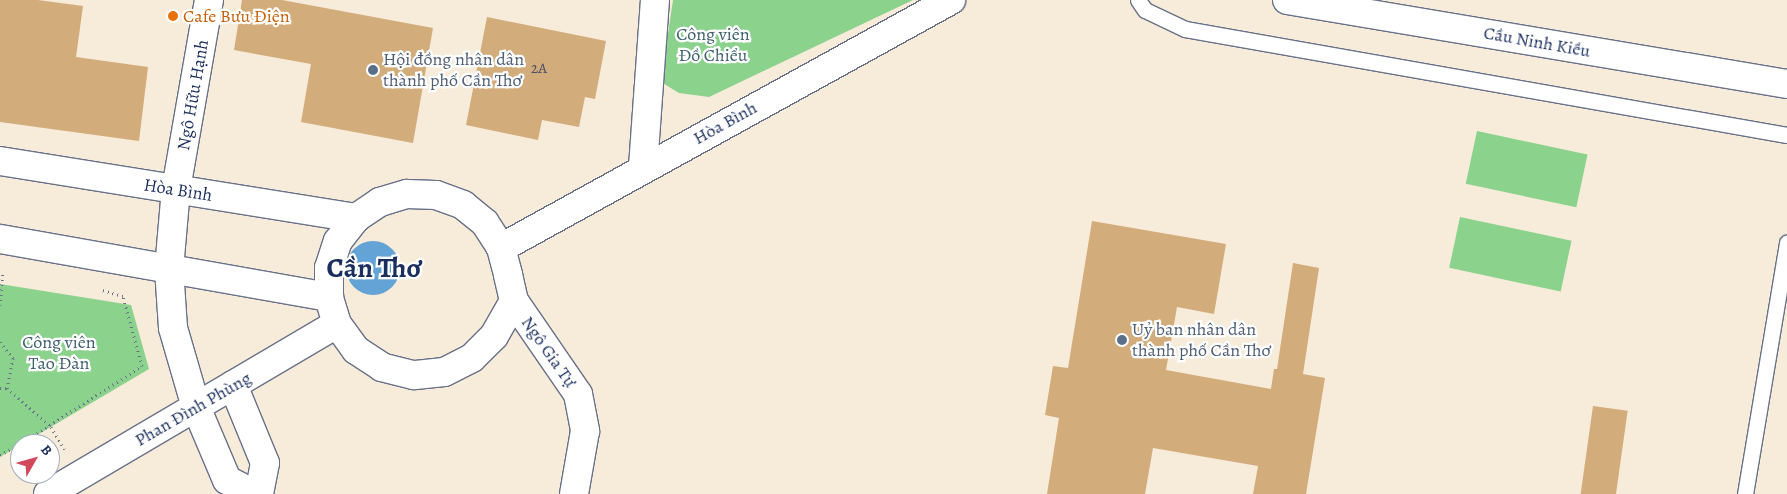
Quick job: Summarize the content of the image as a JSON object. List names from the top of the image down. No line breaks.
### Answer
{"streets":{"street":["Cầu Ninh Kiều","Ngô Hữu Hạnh","Hòa Bình","Ngô Gia Tự","Phan Đình Phùng"]},"crossings":[["Ngô Hữu Hạnh","Hòa Bình"],["Ngô Hữu Hạnh","Phan Đình Phùng"]],"districts":["Cần Thơ"],"parks":["Công viên Đồ Chiểu","Công viên Tao Đàn"],"places":["Cafe Bưu Điện","Hội đồng nhân dân thành phố Cần Thơ","Uỷ ban nhân dân thành phố Cần Thơ"],"house_numbers":["2A"],"north":"top right"}
